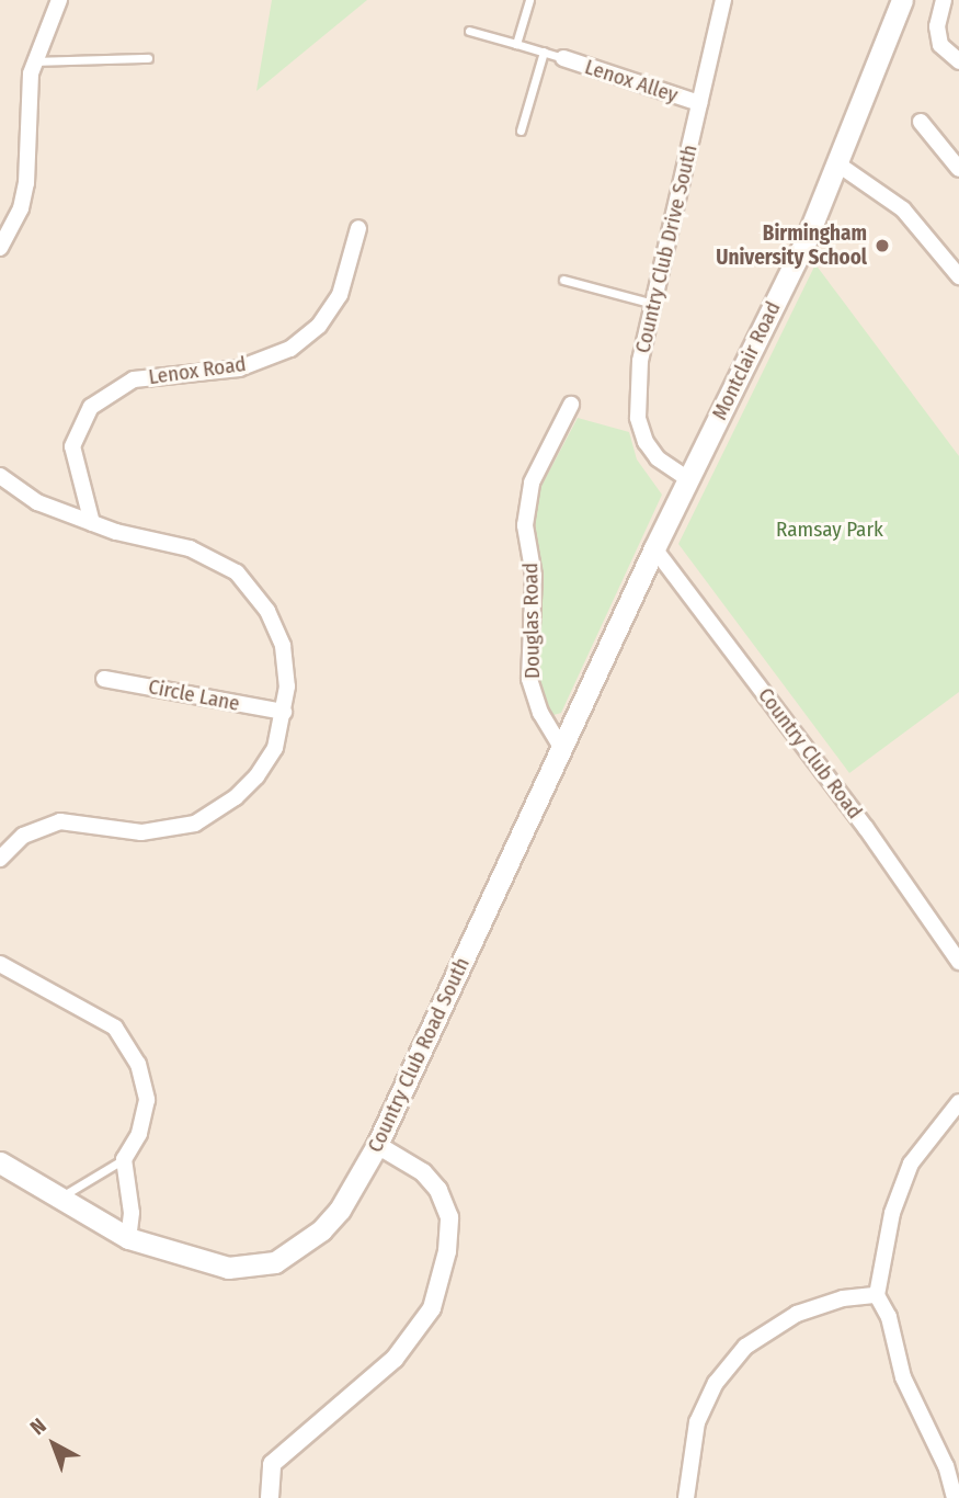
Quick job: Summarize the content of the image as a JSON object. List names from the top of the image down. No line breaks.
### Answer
{"streets":{"main road":["Montclair Road","Country Club Road South"],"street":["Lenox Alley","Country Club Drive South","Lenox Road","Douglas Road","Circle Lane","Country Club Road"]},"crossings":[["Lenox Alley","Country Club Drive South"],["Country Club Drive South","Montclair Road"],["Montclair Road","Country Club Road"],["Montclair Road","Country Club Road South"],["Douglas Road","Country Club Road South"],["Country Club Road","Country Club Road South"]],"parks":["Ramsay Park"],"places":["Birmingham University School"],"north":"top left"}
